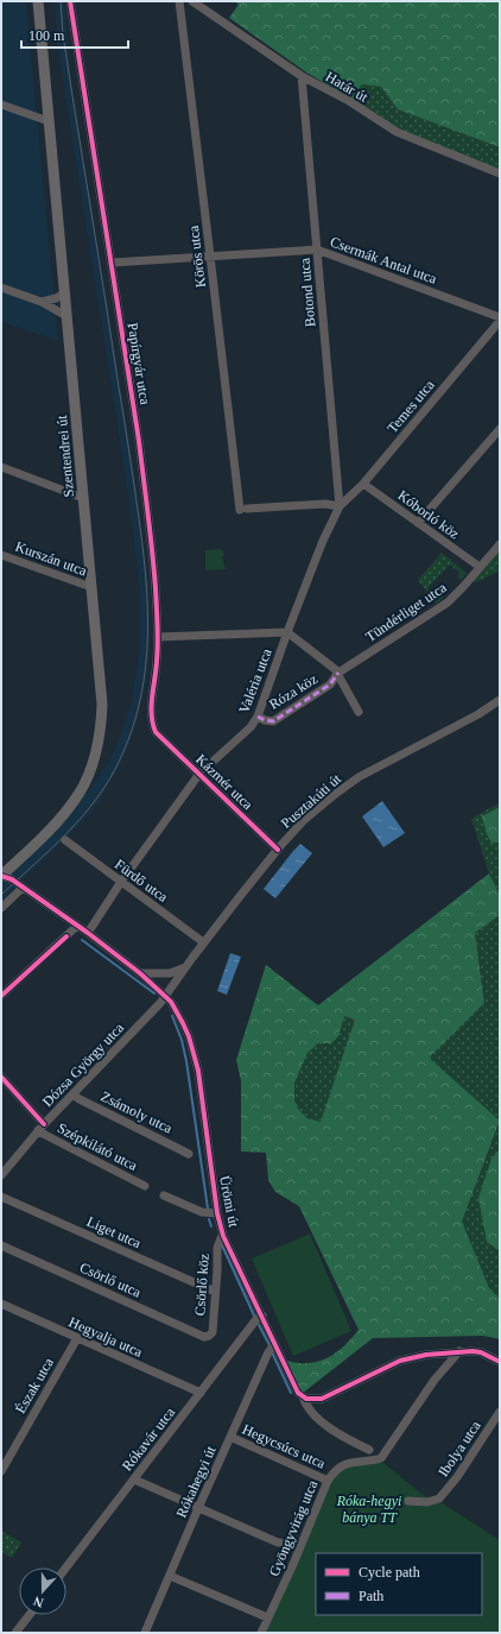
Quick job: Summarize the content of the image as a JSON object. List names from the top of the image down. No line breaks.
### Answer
{"streets":{"main road":["Szentendrei út"],"street":["Határ út","Körös utca","Csermák Antal utca","Botond utca","Papírgyár utca","Temes utca","Kóborló köz","Kurszán utca","Tündérliget utca","Valéria utca","Róza köz","Kázmér utca","Pusztakúti út","Fürdő utca","Dózsa György utca","Zsámoly utca","Szépkilátó utca","Ürömi út","Liget utca","Csörlő utca","Csörlő köz","Hegyalja utca","Észak utca","Rókavár utca","Hegycsúcs utca","Ibolya utca","Rókahegyi út","Gyöngyvirág utca"]},"crossings":[["Határ út","Botond utca"],["Körös utca","Csermák Antal utca"],["Körös utca","Botond utca"],["Körös utca","Temes utca"],["Körös utca","Valéria utca"],["Csermák Antal utca","Botond utca"],["Csermák Antal utca","Papírgyár utca"],["Csermák Antal utca","Temes utca"],["Botond utca","Temes utca"],["Botond utca","Valéria utca"],["Papírgyár utca","Kázmér utca"],["Temes utca","Kóborló köz"],["Temes utca","Valéria utca"],["Szentendrei út","Kurszán utca"],["Szentendrei út","Ürömi út"],["Kóborló köz","Tündérliget utca"],["Tündérliget utca","Róza köz"],["Valéria utca","Róza köz"],["Valéria utca","Kázmér utca"],["Valéria utca","Fürdő utca"],["Valéria utca","Ürömi út"],["Kázmér utca","Pusztakúti út"],["Pusztakúti út","Dózsa György utca"],["Pusztakúti út","Ürömi út"],["Dózsa György utca","Zsámoly utca"],["Dózsa György utca","Szépkilátó utca"],["Dózsa György utca","Ürömi út"],["Ürömi út","Csörlő köz"],["Ürömi út","Rókavár utca"],["Ürömi út","Rókahegyi út"],["Liget utca","Csörlő köz"],["Csörlő utca","Csörlő köz"],["Hegyalja utca","Észak utca"],["Hegyalja utca","Rókavár utca"],["Hegycsúcs utca","Rókahegyi út"],["Hegycsúcs utca","Gyöngyvirág utca"]],"parks":["Róka-hegyi bánya TT"],"legend":["Cycle path","Path"],"scale_bar":"100 m","north":"bottom"}
